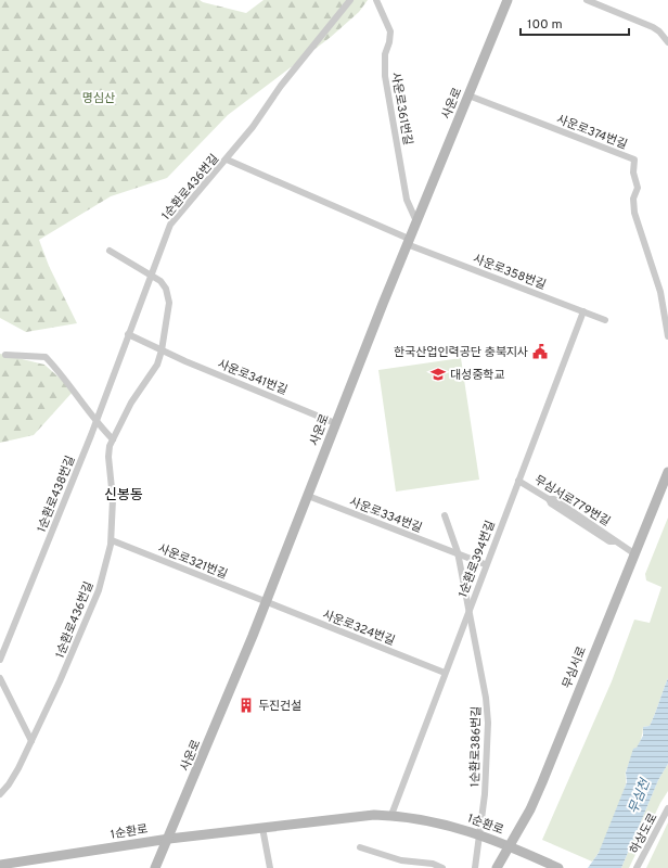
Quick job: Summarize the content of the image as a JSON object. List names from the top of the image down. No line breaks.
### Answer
{"streets":{"street":["사운로","사운로361번길","사운로374번길","1순환로436번길","사운로358번길","사운로341번길","1순환로438번길","무심서로779번길","사운로334번길","1순환로394번길","사운로321번길","사운로324번길","무심서로","1순환로386번길","1순환로","하상도로"]},"crossings":[["사운로","사운로361번길"],["사운로","사운로374번길"],["사운로","사운로358번길"],["사운로","사운로341번길"],["사운로","사운로334번길"],["사운로","사운로321번길"],["사운로","사운로324번길"],["사운로","1순환로"],["1순환로436번길","사운로358번길"],["1순환로436번길","사운로341번길"],["1순환로436번길","1순환로438번길"],["1순환로436번길","사운로321번길"],["사운로358번길","1순환로394번길"],["무심서로779번길","1순환로394번길"],["무심서로779번길","무심서로"],["사운로334번길","1순환로394번길"],["사운로334번길","1순환로386번길"],["1순환로394번길","사운로324번길"],["1순환로394번길","1순환로386번길"],["1순환로394번길","1순환로"],["사운로321번길","사운로324번길"],["무심서로","1순환로"],["1순환로386번길","1순환로"]],"districts":["신봉동"],"water":["무심천"],"parks":["명심산"],"places":{"public building":["한국산업인력공단 충북지사"],"school or university":["대성중학교"],"building":["두진건설"]},"scale_bar":"100 m"}
